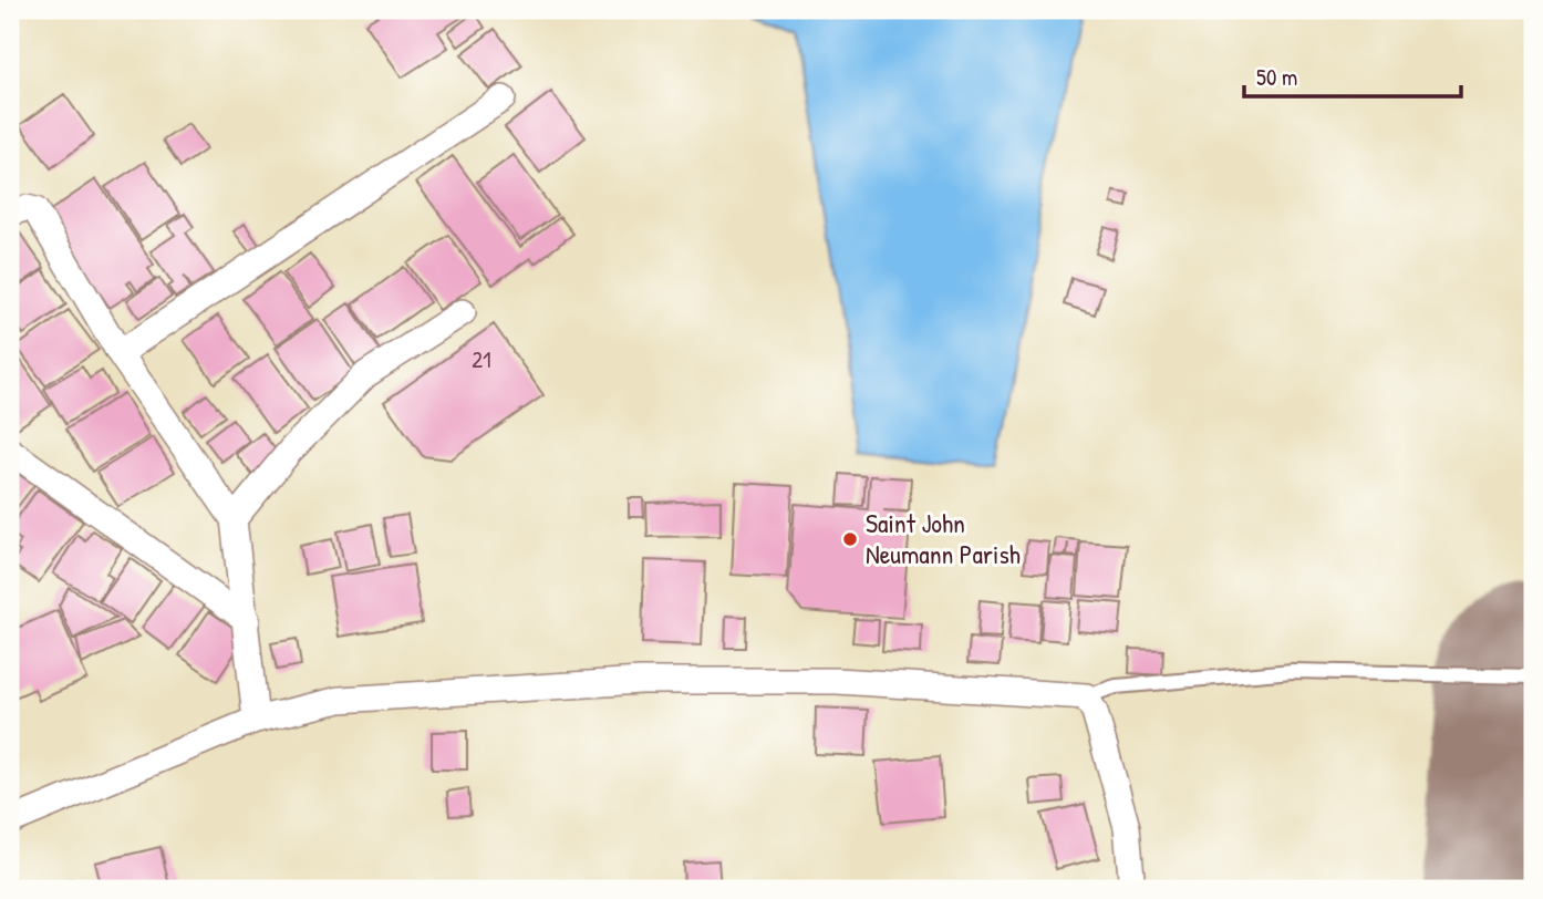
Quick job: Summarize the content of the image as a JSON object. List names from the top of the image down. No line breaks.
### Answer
{"places":["Saint John Neumann Parish"],"house_numbers":["21"],"scale_bar":"50 m"}
